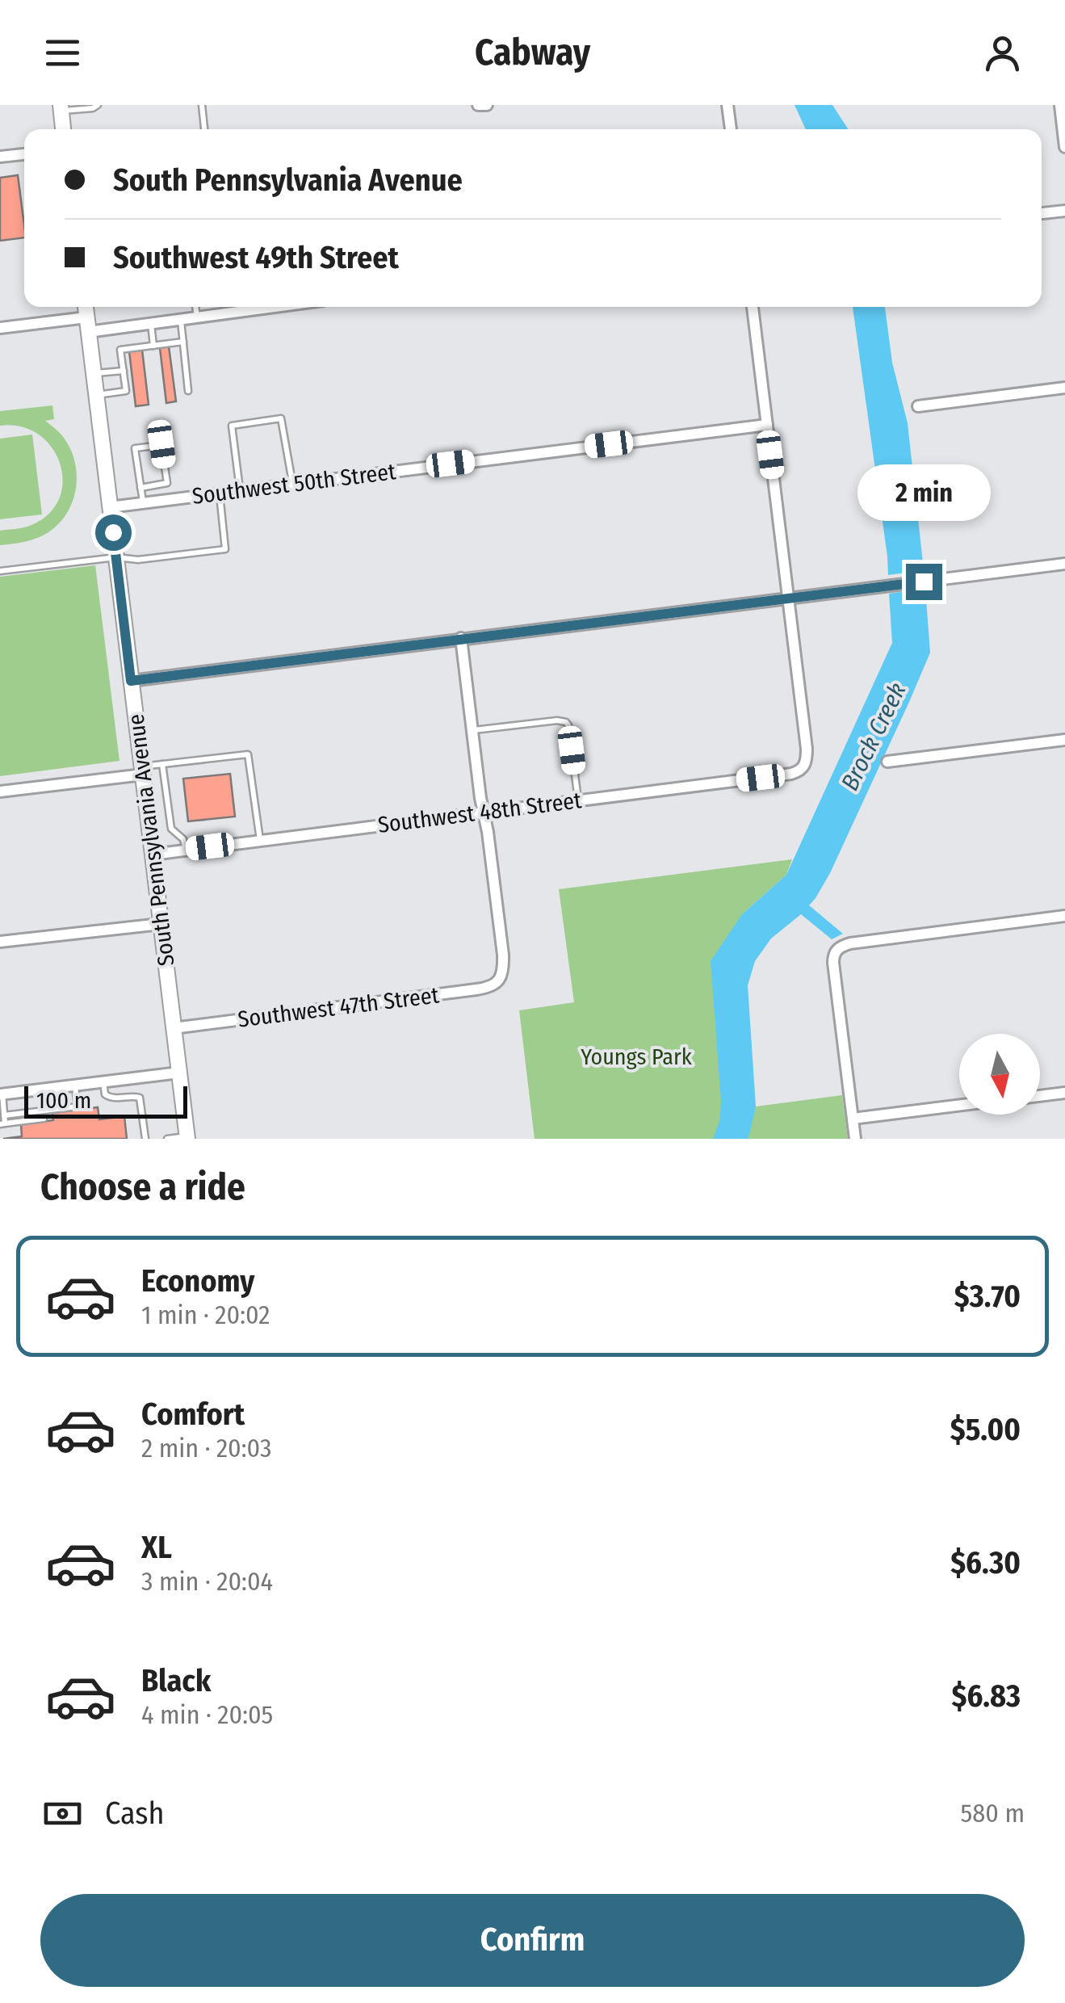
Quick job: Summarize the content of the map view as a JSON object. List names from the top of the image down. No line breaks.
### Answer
{"streets":{"main road":["South Pennsylvania Avenue"],"street":["Southwest 50th Street","Southwest 48th Street","Southwest 47th Street"]},"crossings":[["Southwest 50th Street","South Pennsylvania Avenue"],["Southwest 48th Street","South Pennsylvania Avenue"],["Southwest 48th Street","Southwest 47th Street"],["South Pennsylvania Avenue","Southwest 47th Street"]],"water":["Brock Creek"],"parks":["Youngs Park"],"scale_bar":"100 m","north":"bottom","page":{"header":"Cabway","banner":["South Pennsylvania Avenue","Southwest 49th Street"],"bubble":"2 min","scale":"100 m","heading":"Choose a ride","list":[{"name":"Economy","note":"1 min · 20:02","value":"$3.70"},{"name":"Comfort","note":"2 min · 20:03","value":"$5.00"},{"name":"XL","note":"3 min · 20:04","value":"$6.30"},{"name":"Black","note":"4 min · 20:05","value":"$6.83"}],"pay":["Cash","580 m"],"buttons":"Confirm"}}
